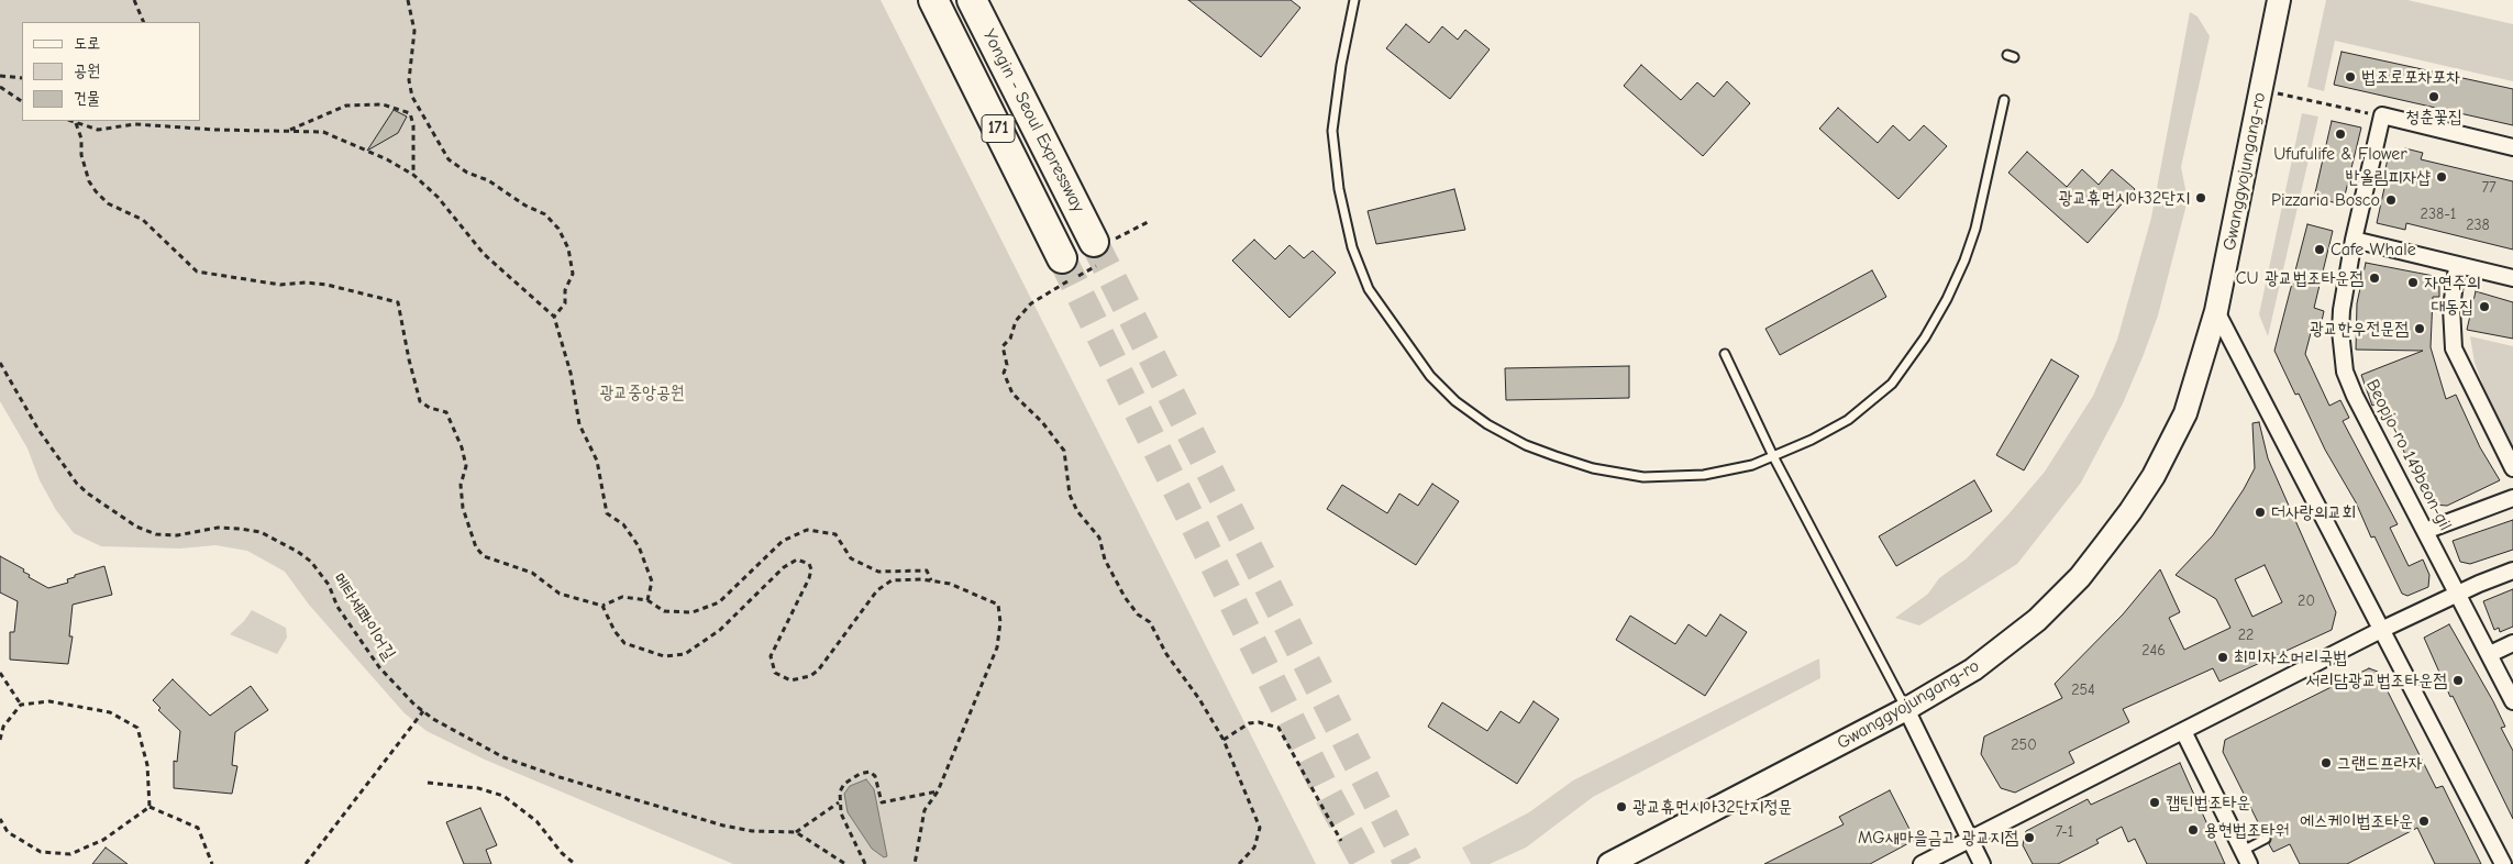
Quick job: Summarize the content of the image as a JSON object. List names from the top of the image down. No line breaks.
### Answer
{"streets":{"highway":["Yongin - Seoul Expressway","171"],"main road":["Gwanggyojungang-ro"],"street":["Beopjo-ro 149beon-gil"],"path":["메타세콰이어길"]},"parks":["광교중앙공원"],"places":["법조로포차포차","청춘꽃집","Ufufulife & Flower","반올림피자샵","광교휴먼시아32단지","Pizzaria Bosco","Cafe Whale","CU 광교법조타운점","자연주의","대동집","광교한우전문점","더사랑의교회","최미자소머리국법","서리담광교법조타운점","그랜드프라자","캡틴법조타운","광교휴먼시아32단지정문","에스케이법조타운","용현법조타워","MG새마을금고 광교지점"],"house_numbers":["77","238-1","238","20","22","246","254","250","7-1"],"legend":["도로","공원","건물"]}
